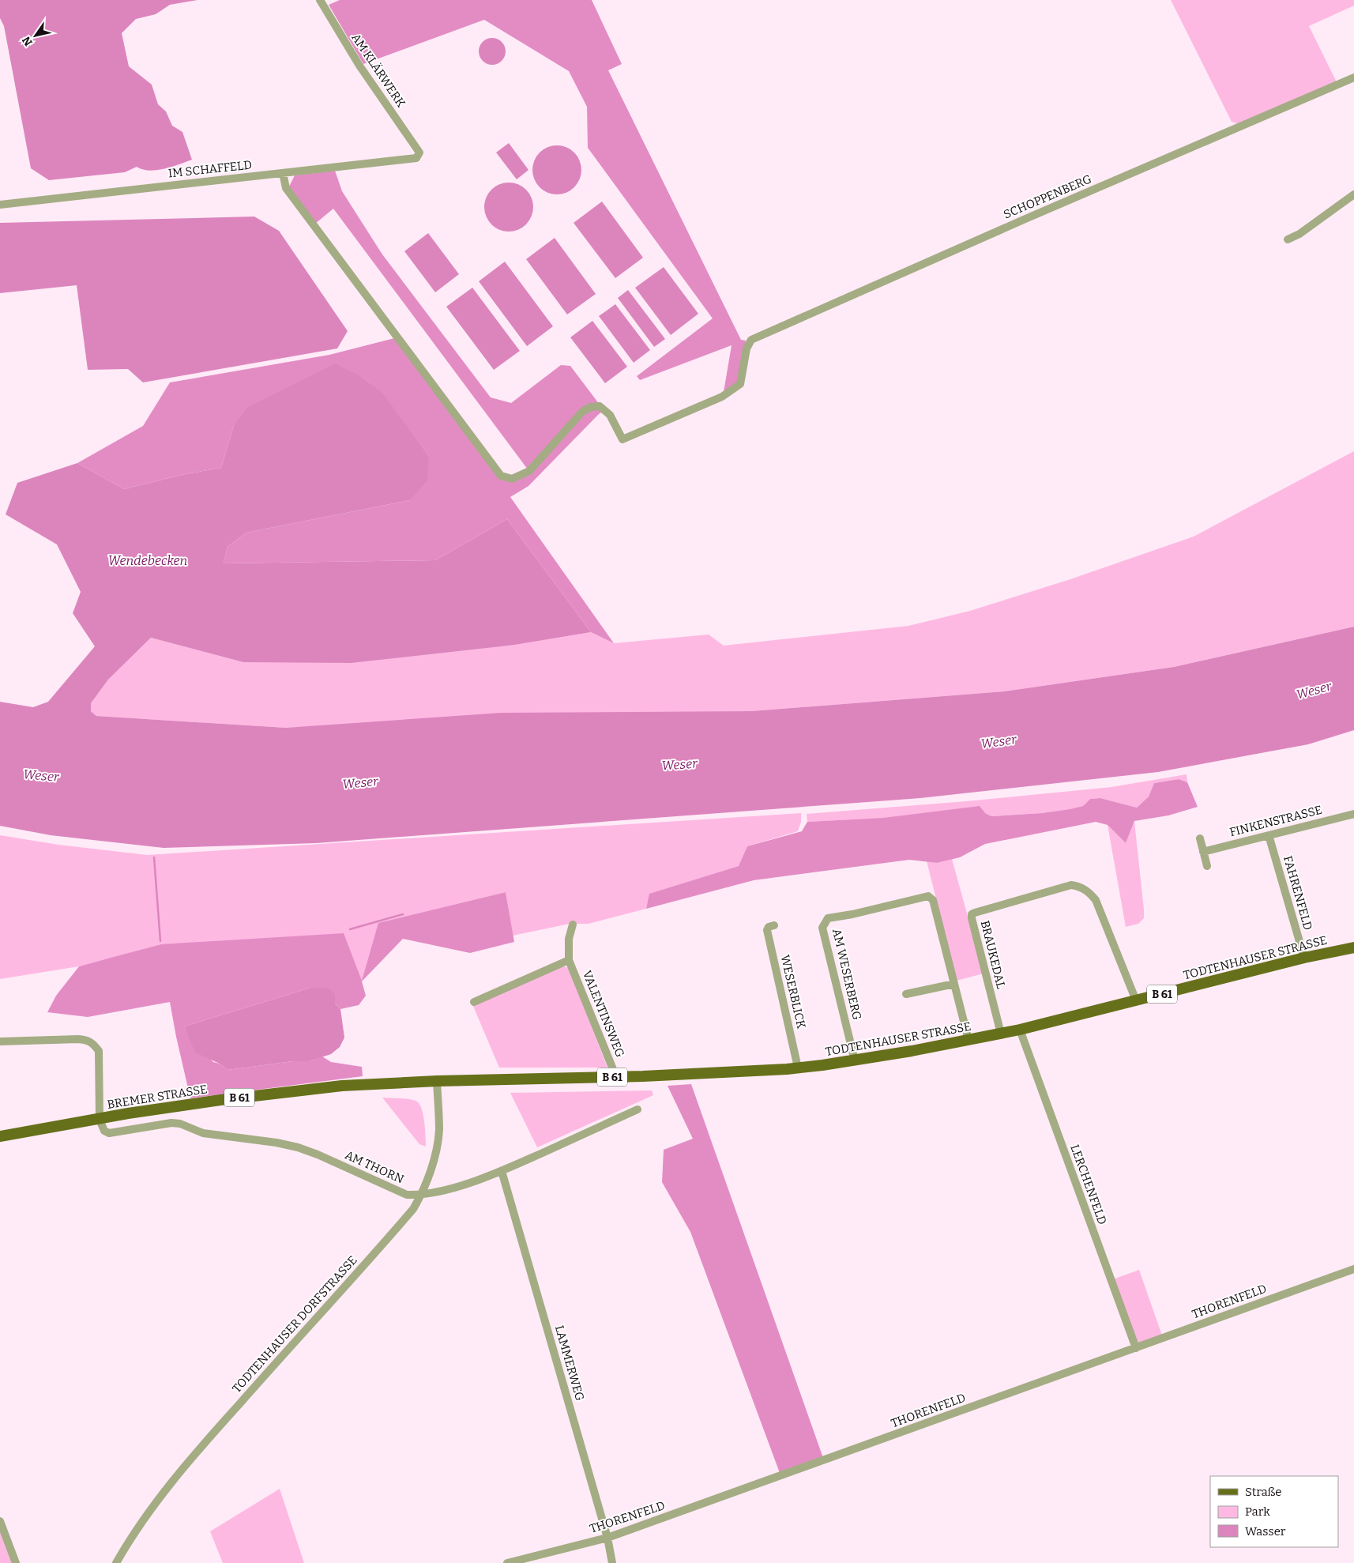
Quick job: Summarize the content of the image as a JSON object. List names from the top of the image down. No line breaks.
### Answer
{"streets":{"main road":["TODTENHAUSER STRASSE","B 61","BREMER STRASSE"],"street":["AM KLÄRWERK","IM SCHAFFELD","SCHOPPENBERG","FINKENSTRASSE","FAHRENFELD","BRAUKEDAL","AM WESERBERG","WESERBLICK","VALENTINSWEG","AM THORN","LERCHENFELD","THORENFELD","TODTENHAUSER DORFSTRASSE","LAMMERWEG"]},"crossings":[["AM KLÄRWERK","IM SCHAFFELD"],["IM SCHAFFELD","SCHOPPENBERG"],["FINKENSTRASSE","FAHRENFELD"],["FAHRENFELD","TODTENHAUSER STRASSE"],["BRAUKEDAL","TODTENHAUSER STRASSE"],["TODTENHAUSER STRASSE","AM WESERBERG"],["TODTENHAUSER STRASSE","WESERBLICK"],["TODTENHAUSER STRASSE","VALENTINSWEG"],["TODTENHAUSER STRASSE","BREMER STRASSE"],["TODTENHAUSER STRASSE","LERCHENFELD"],["TODTENHAUSER STRASSE","TODTENHAUSER DORFSTRASSE"],["BREMER STRASSE","AM THORN"],["BREMER STRASSE","TODTENHAUSER DORFSTRASSE"],["AM THORN","TODTENHAUSER DORFSTRASSE"],["AM THORN","LAMMERWEG"],["LERCHENFELD","THORENFELD"],["THORENFELD","LAMMERWEG"]],"water":["Wendebecken","Weser"],"legend":["Straße","Park","Wasser"],"north":"bottom left"}
